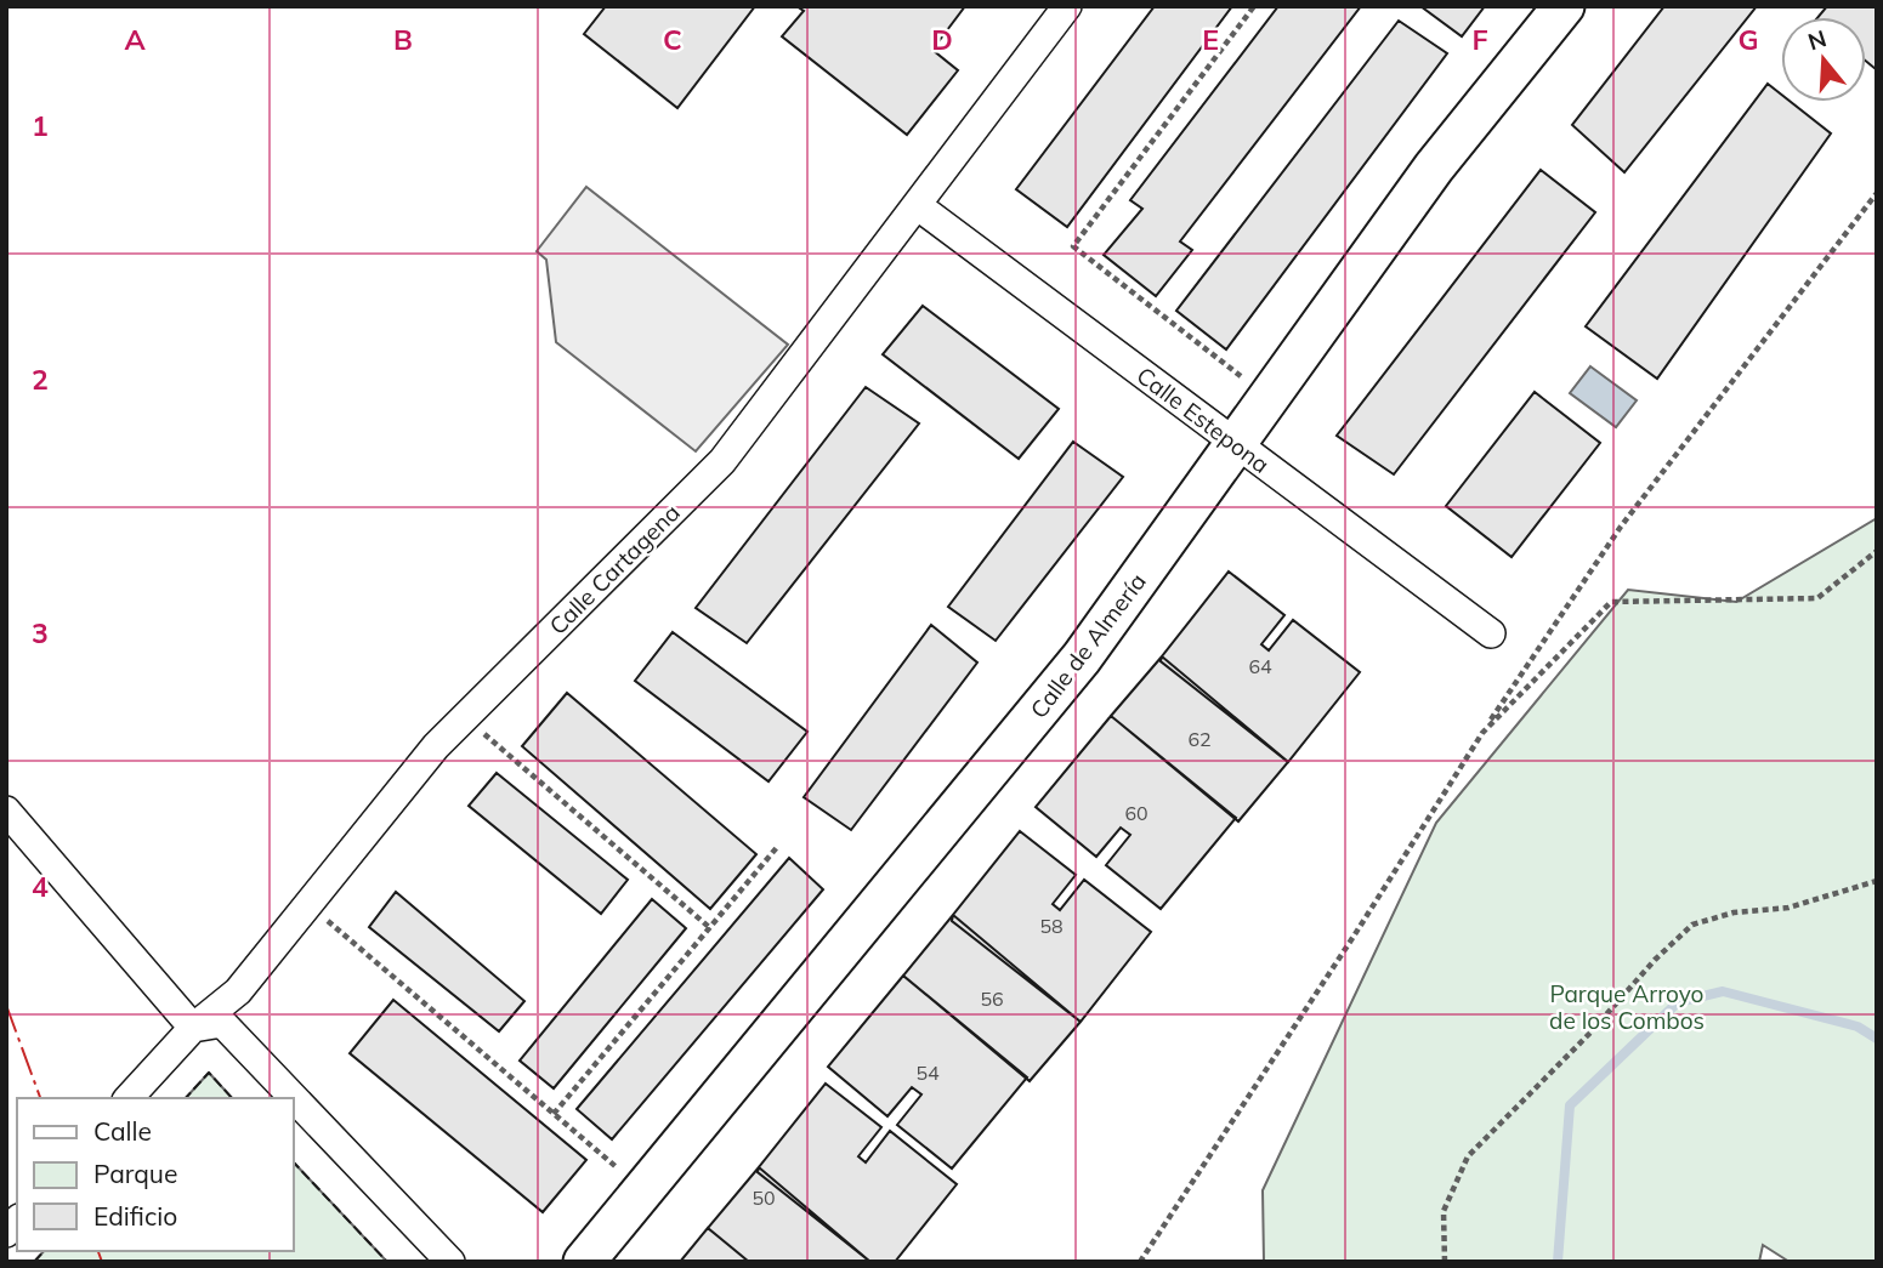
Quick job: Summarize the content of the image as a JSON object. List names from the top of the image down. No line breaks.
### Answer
{"streets":{"street":["Calle Estepona","Calle Cartagena","Calle de Almería"]},"crossings":[["Calle Estepona","Calle Cartagena"],["Calle Estepona","Calle de Almería"]],"parks":["Parque Arroyo de los Combos"],"house_numbers":["64","62","60","58","56","54","50"],"legend":["Calle","Parque","Edificio"],"north":"top","grid":{"columns":["A","B","C","D","E","F","G"],"rows":["1","2","3","4"]}}
